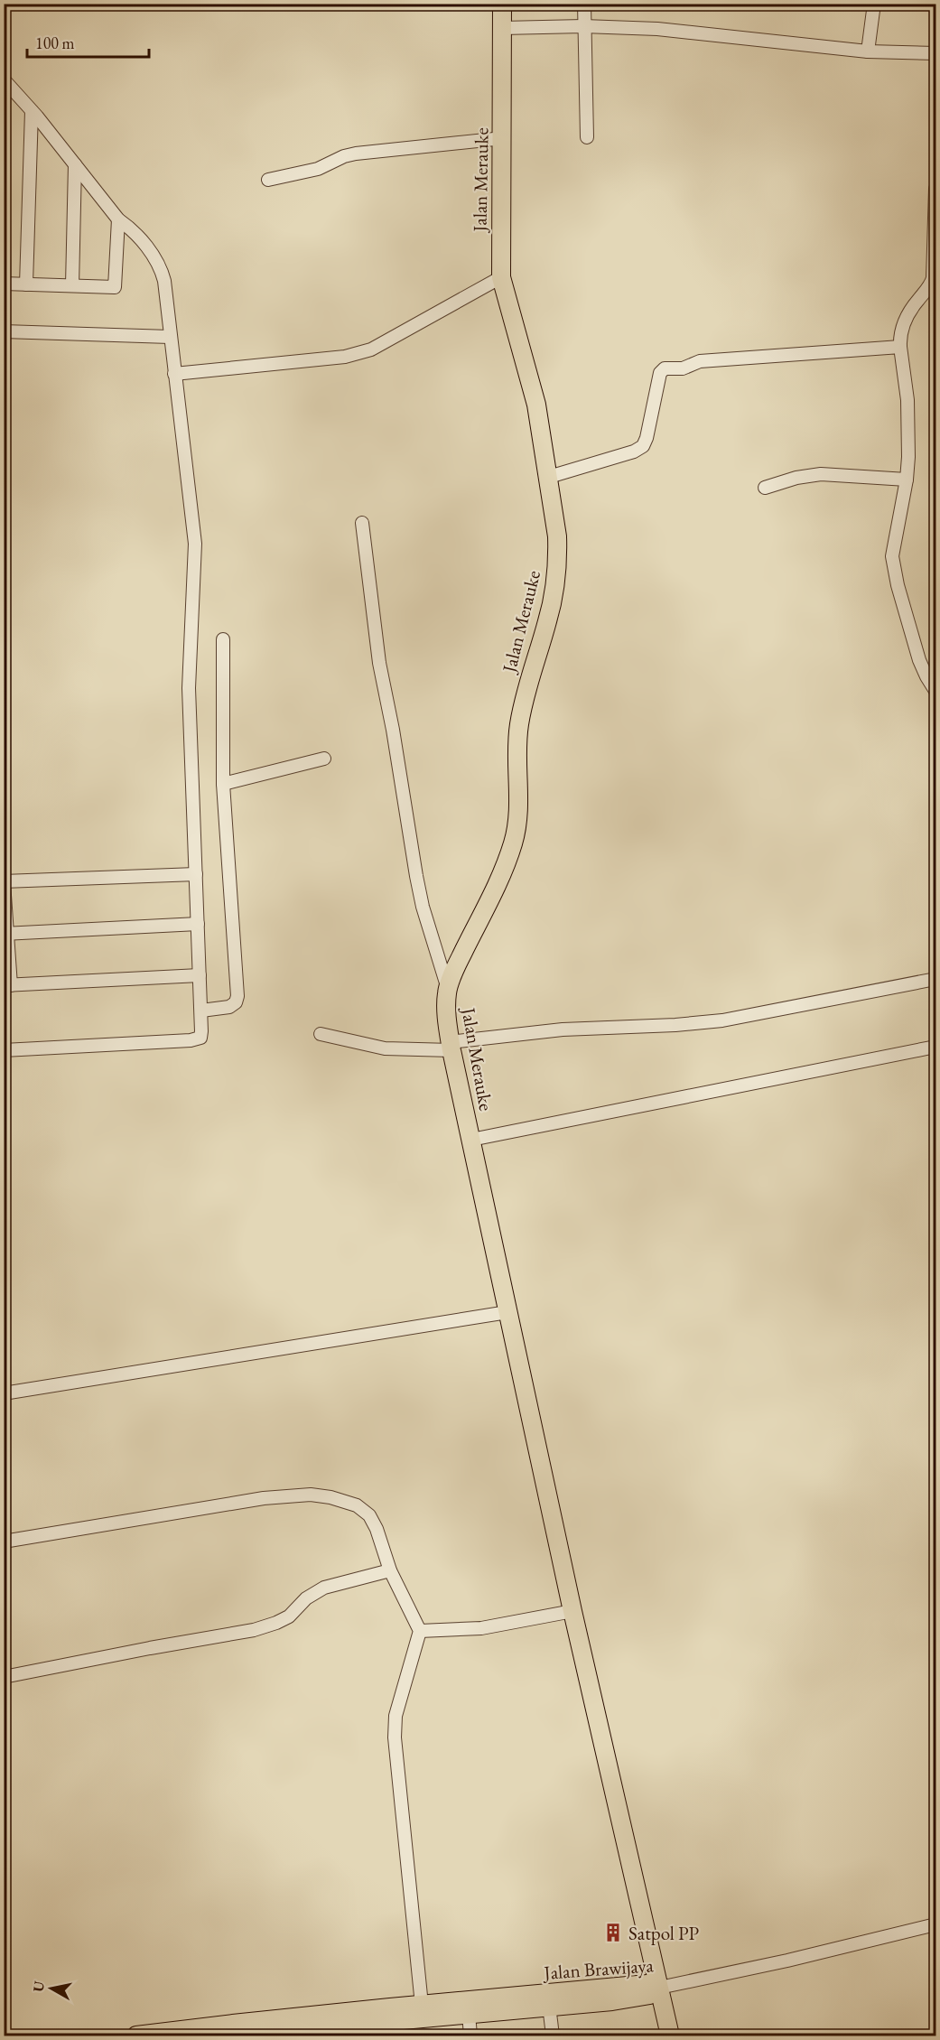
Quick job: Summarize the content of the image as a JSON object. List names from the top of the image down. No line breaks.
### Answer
{"streets":{"highway":["Jalan Merauke","Jalan Brawijaya"]},"crossings":[["Jalan Merauke","Jalan Brawijaya"]],"places":{"building":["Satpol PP"]},"scale_bar":"100 m","north":"left"}
